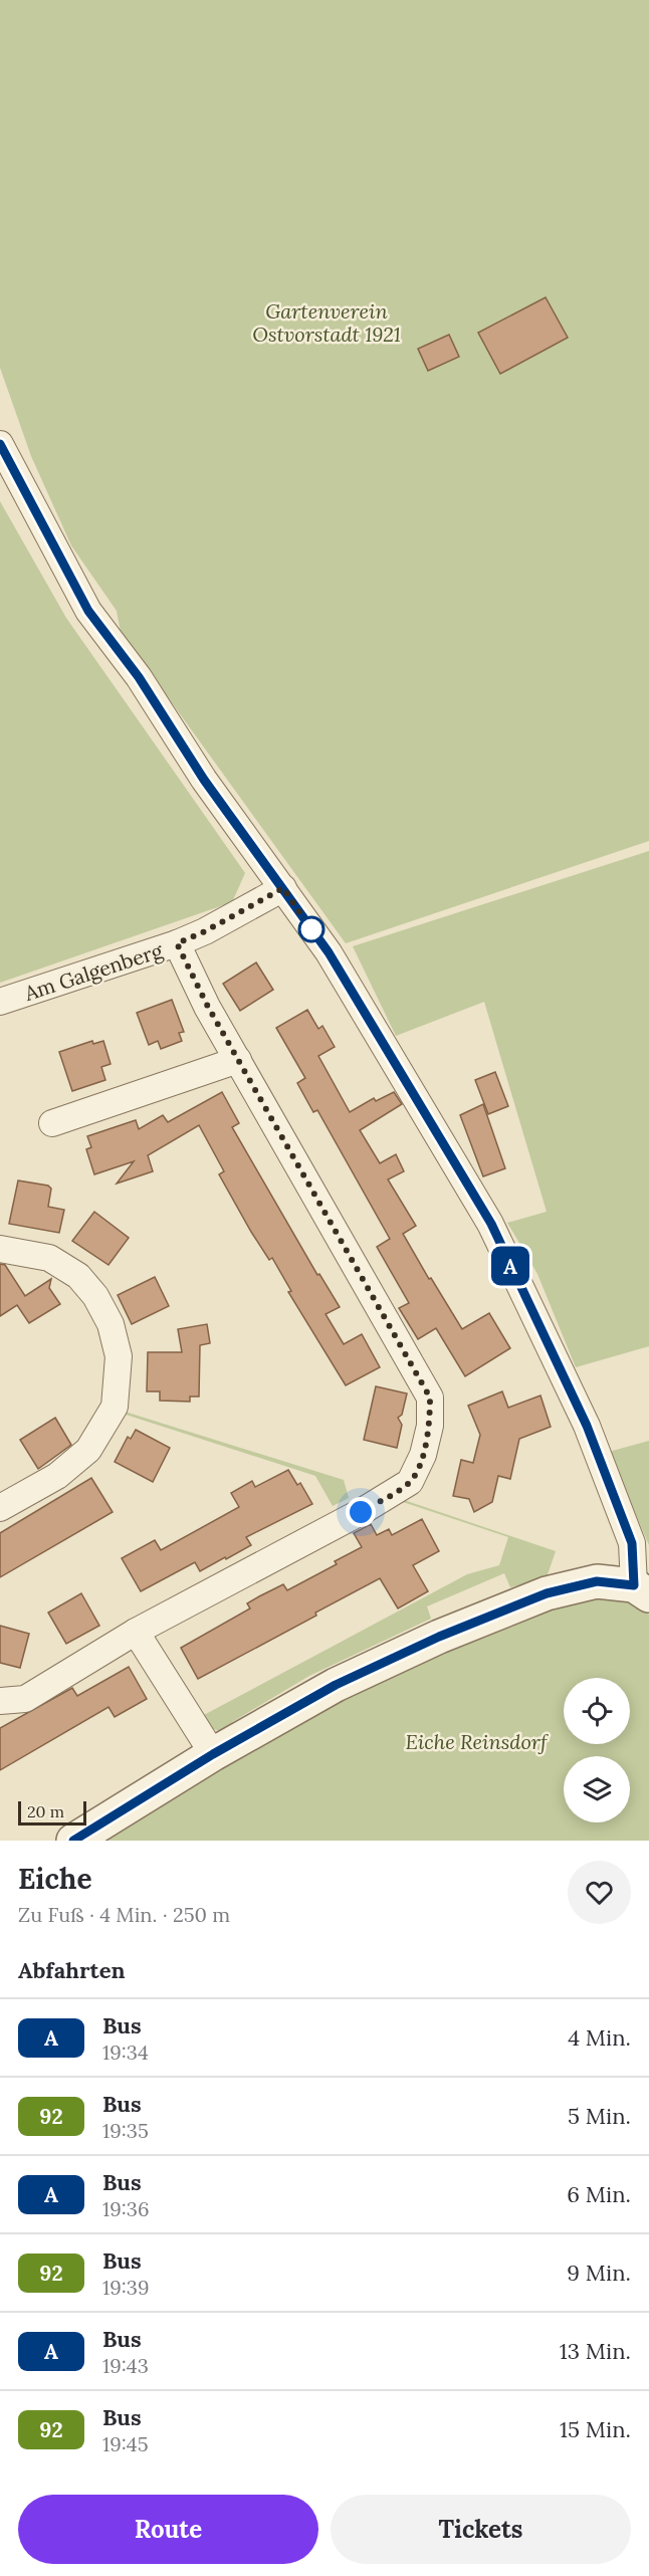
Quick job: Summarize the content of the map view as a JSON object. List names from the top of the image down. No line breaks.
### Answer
{"streets":{"street":["Am Galgenberg"]},"parks":["Gartenverein Ostvorstadt 1921","Eiche Reinsdorf"],"lines":["bus line A"],"scale_bar":"20 m","page":{"on_map":"A","scale":"20 m","heading":[["Eiche","Zu Fuß · 4 Min. · 250 m"],"Abfahrten"],"list":[{"mark":"A","name":"Bus","note":"19:34","value":"4 Min."},{"mark":"92","name":"Bus","note":"19:35","value":"5 Min."},{"mark":"A","name":"Bus","note":"19:36","value":"6 Min."},{"mark":"92","name":"Bus","note":"19:39","value":"9 Min."},{"mark":"A","name":"Bus","note":"19:43","value":"13 Min."},{"mark":"92","name":"Bus","note":"19:45","value":"15 Min."}],"buttons":["Route","Tickets"]}}
